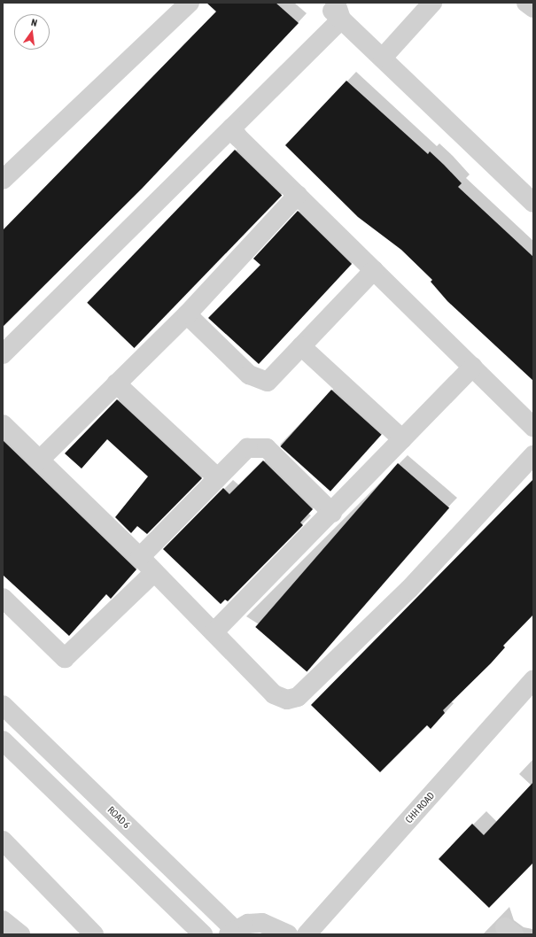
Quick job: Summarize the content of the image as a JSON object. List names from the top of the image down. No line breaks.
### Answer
{"streets":{"street":["CHH ROAD","ROAD 6"]},"north":"top"}
